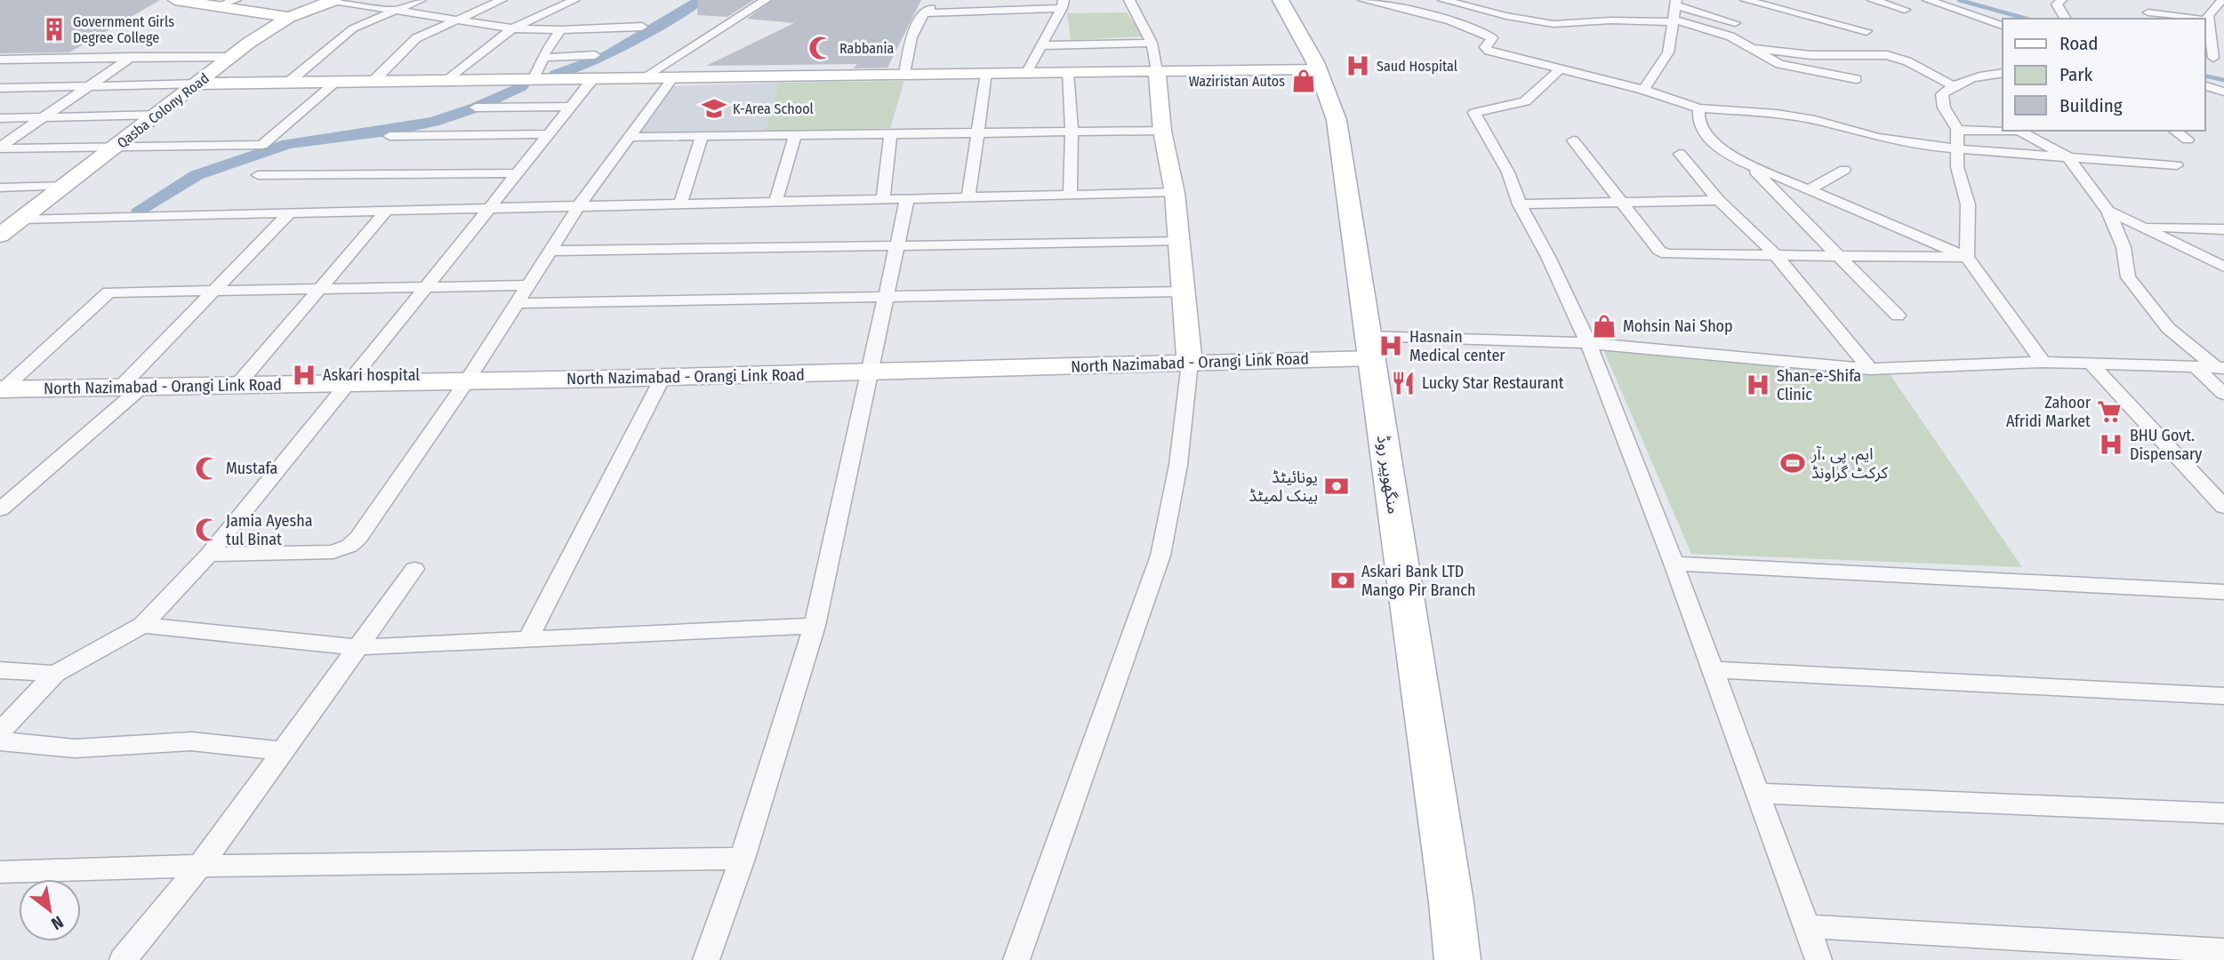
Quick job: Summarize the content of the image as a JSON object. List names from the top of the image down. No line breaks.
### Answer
{"streets":{"main road":["منگھوپیر روڈ"],"street":["Qasba Colony Road","North Nazimabad - Orangi Link Road"]},"crossings":[["North Nazimabad - Orangi Link Road","منگھوپیر روڈ"]],"places":{"building":["Government Girls Degree College"],"mosque":["Rabbania","Mustafa","Jamia Ayesha tul Binat"],"hospital":["Saud Hospital","Hasnain Medical center","Askari hospital","Shan-e-Shifa Clinic","BHU Govt. Dispensary"],"shop":["Waziristan Autos","Mohsin Nai Shop"],"school or university":["K-Area School"],"restaurant":["Lucky Star Restaurant"],"supermarket":["Zahoor Afridi Market"],"sports":["ایم، پی ،آر کرکٹ گراونڈ"],"bank":["یونائیٹڈ بینک لمیٹڈ","Askari Bank LTD Mango Pir Branch"]},"legend":["Road","Park","Building"],"north":"bottom right"}
